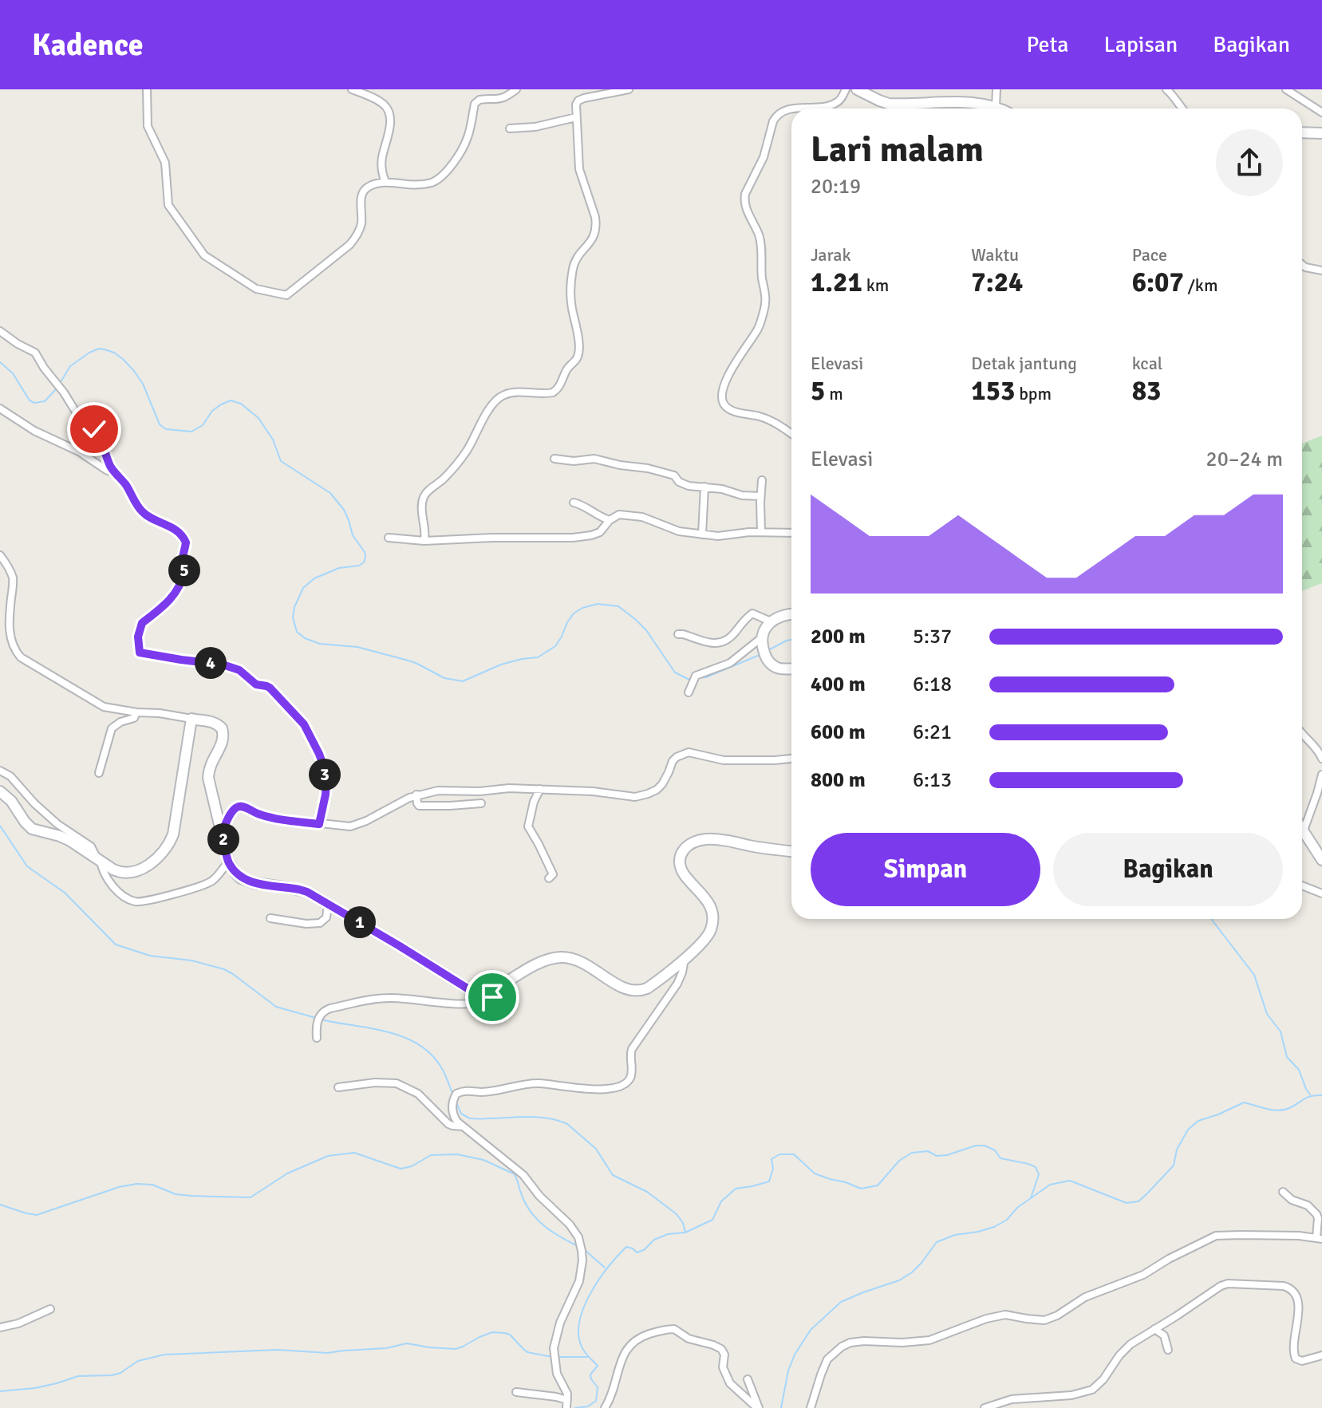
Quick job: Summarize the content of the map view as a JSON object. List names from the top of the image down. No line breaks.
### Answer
{"page":{"header":"Kadence","nav":["Peta","Lapisan","Bagikan"],"heading":["Lari malam","20:19"],"stats":[["Jarak","1.21 km"],["Waktu","7:24"],["Pace","6:07 /km"],["Elevasi","5 m"],["Detak jantung","153 bpm"],["kcal","83"]],"chart":["Elevasi","20–24 m"],"pins":["5","4","3","2","1"],"list":[{"name":"200 m","note":"5:37"},{"name":"400 m","note":"6:18"},{"name":"600 m","note":"6:21"},{"name":"800 m","note":"6:13"}],"buttons":["Simpan","Bagikan"]}}
